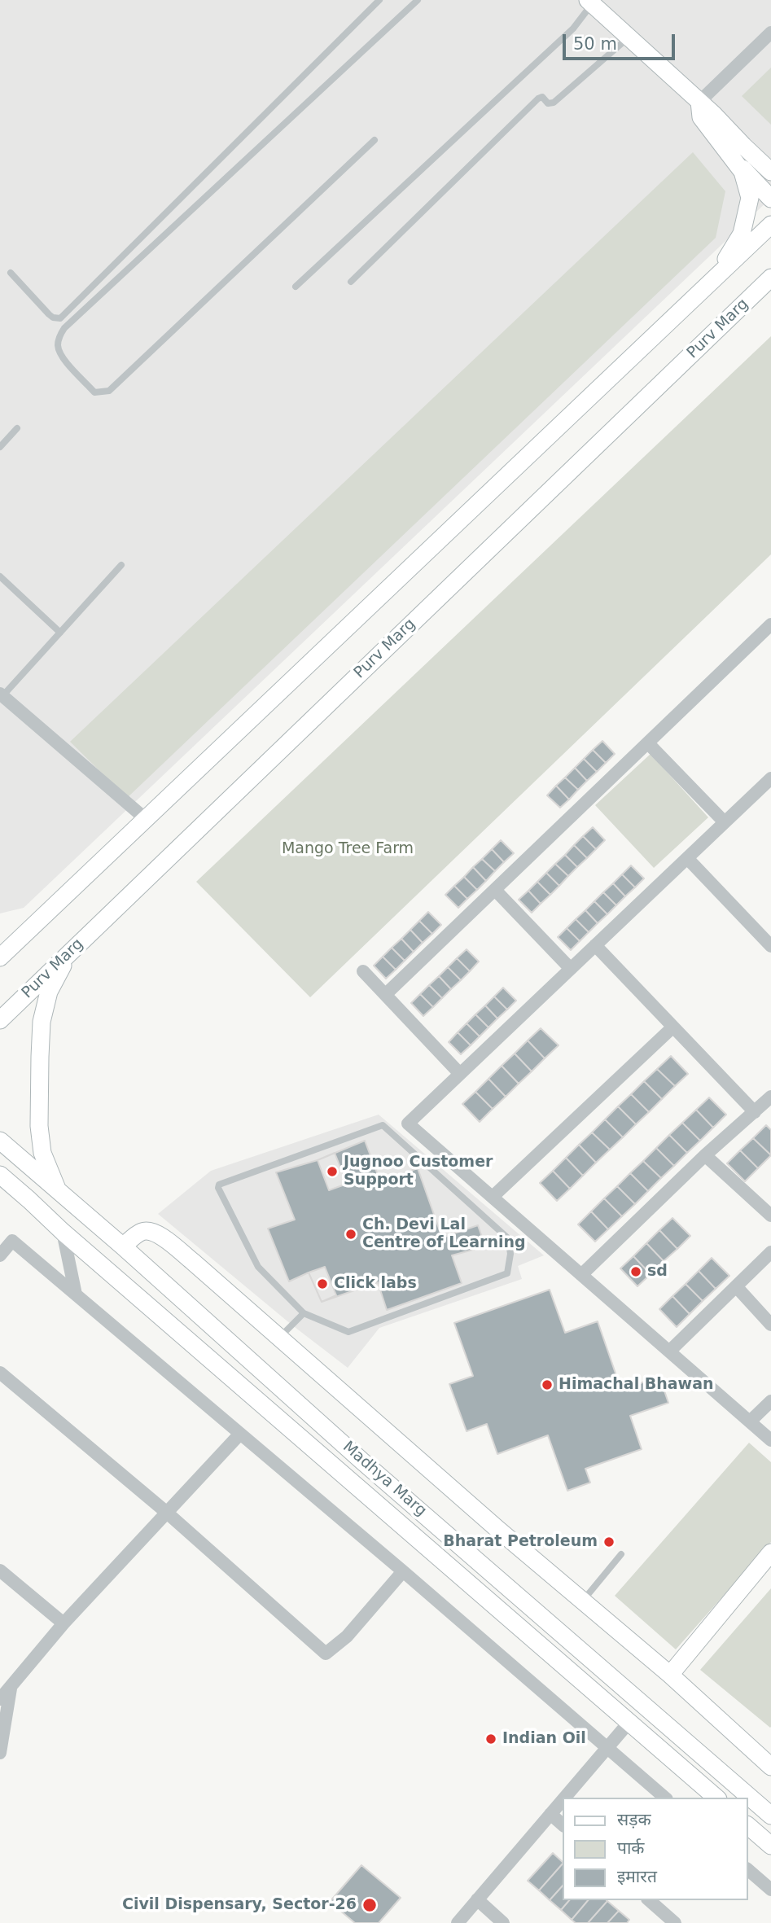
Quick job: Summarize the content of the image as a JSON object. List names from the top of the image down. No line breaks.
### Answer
{"streets":{"main road":["Purv Marg","Madhya Marg"]},"parks":["Mango Tree Farm"],"places":["Jugnoo Customer Support","Ch. Devi Lal Centre of Learning","sd","Click labs","Himachal Bhawan","Bharat Petroleum","Indian Oil","Civil Dispensary, Sector-26"],"legend":["सड़क","पार्क","इमारत"],"scale_bar":"50 m"}
